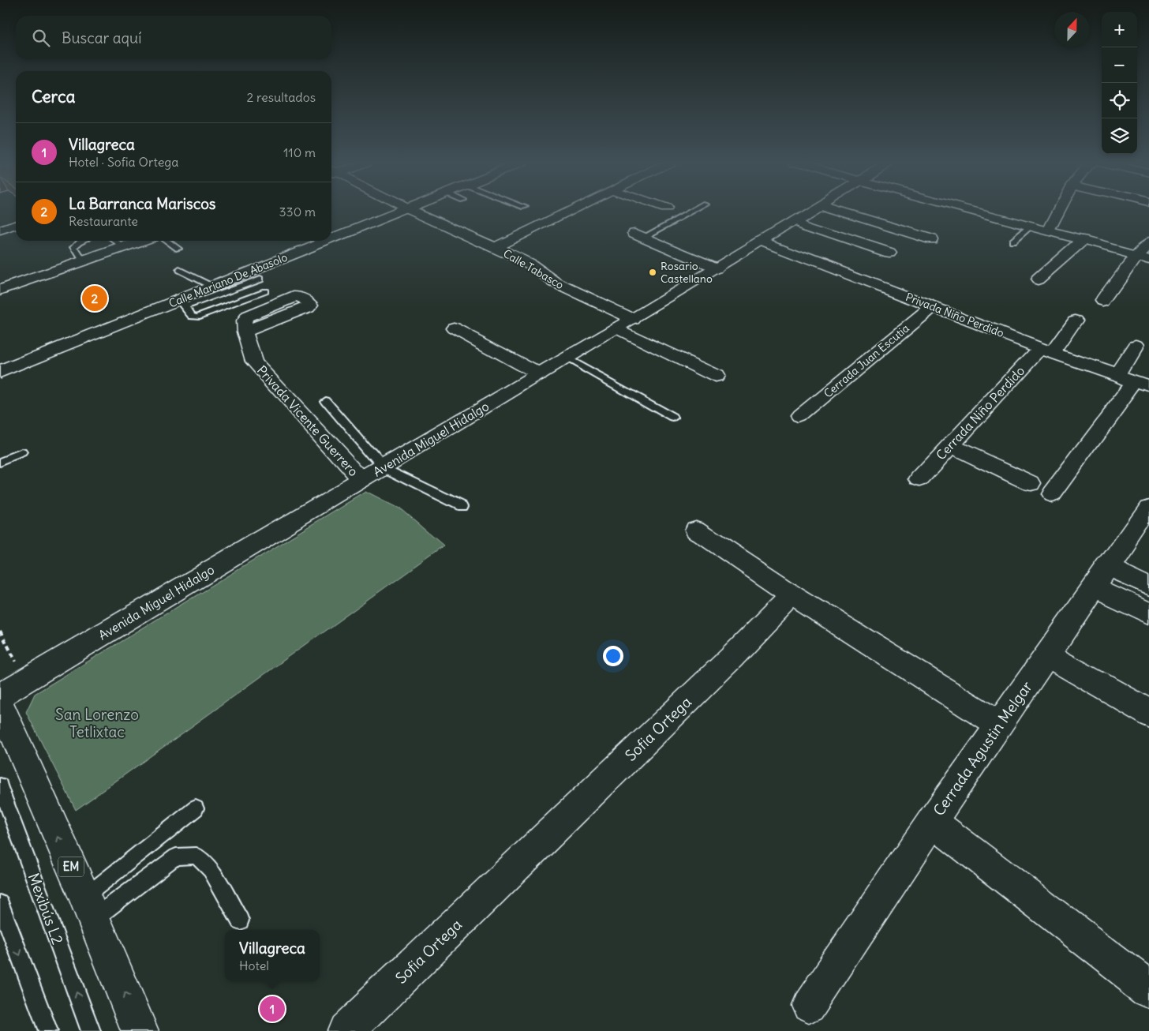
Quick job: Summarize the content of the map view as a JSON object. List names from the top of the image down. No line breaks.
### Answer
{"streets":{"street":["Calle Tabasco","Calle Mariano De Abasolo","Privada Niño Perdido","Cerrada Juan Escutia","Cerrada Niño Perdido","Privada Vicente Guerrero","Avenida Miguel Hidalgo","Sofia Ortega","Cerrada Agustin Melgar","EM"],"lane":["Mexibús L2"]},"crossings":[["Calle Tabasco","Avenida Miguel Hidalgo"],["Privada Niño Perdido","Cerrada Juan Escutia"],["Privada Niño Perdido","Cerrada Niño Perdido"],["Privada Niño Perdido","Avenida Miguel Hidalgo"],["Privada Vicente Guerrero","Avenida Miguel Hidalgo"]],"parks":["San Lorenzo Tetlixtac"],"places":["Rosario Castellano"],"north":"top","page":{"map_buttons":["+","−"],"search":"Buscar aquí","heading":["Cerca","2 resultados"],"list":[{"mark":"1","name":"Villagreca","note":"Hotel · Sofia Ortega","value":"110 m"},{"mark":"2","name":"La Barranca Mariscos","note":"Restaurante","value":"330 m"}],"pins":["2","1"],"popup":["Villagreca","Hotel"]}}
